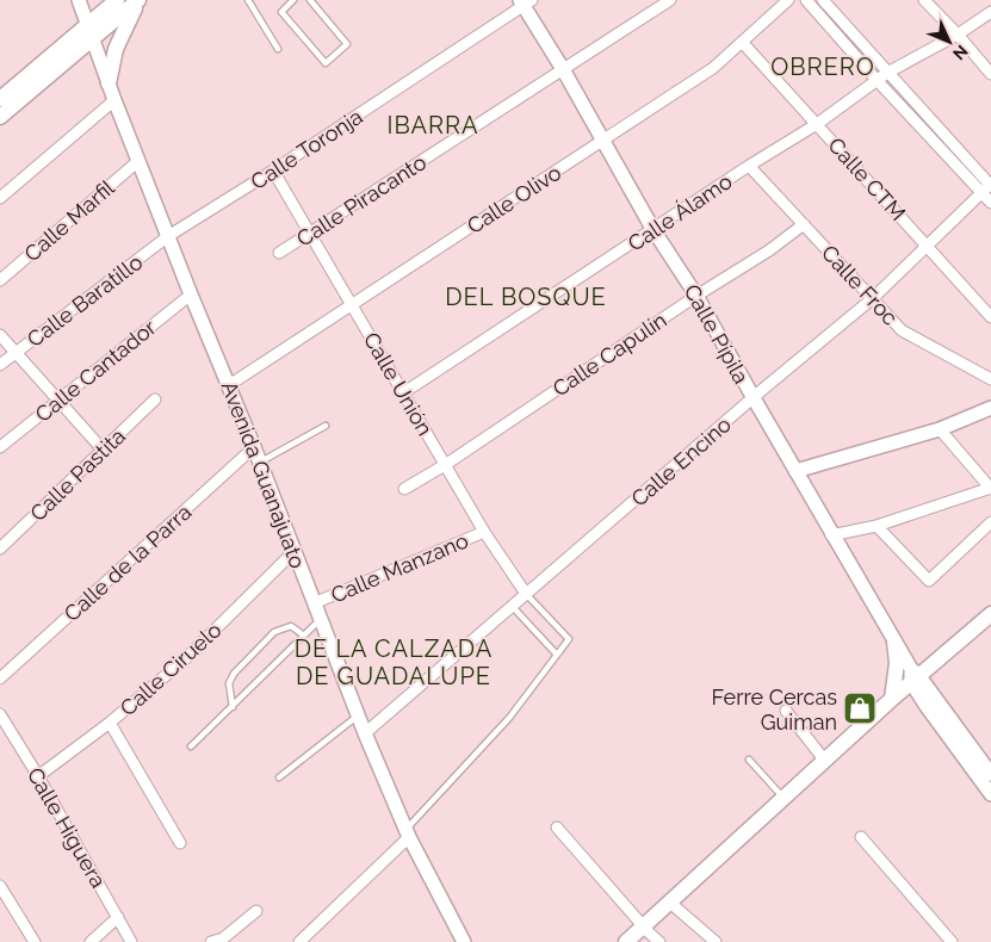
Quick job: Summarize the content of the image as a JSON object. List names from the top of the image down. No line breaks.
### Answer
{"streets":{"street":["Calle Toronja","Calle CTM","Calle Olivo","Calle Piracanto","Calle Álamo","Calle Marfil","Calle Froc","Calle Baratillo","Calle Pípila","Calle Capulín","Calle Cantador","Calle Unión","Calle Encino","Calle Pastita","Avenida Guanajuato","Calle de la Parra","Calle Manzano","Calle Ciruelo","Calle Higuera"]},"crossings":[["Calle Toronja","Calle Baratillo"],["Calle Toronja","Calle Pípila"],["Calle Toronja","Calle Unión"],["Calle Toronja","Avenida Guanajuato"],["Calle CTM","Calle Olivo"],["Calle CTM","Calle Álamo"],["Calle CTM","Calle Encino"],["Calle Olivo","Calle Pípila"],["Calle Olivo","Calle Unión"],["Calle Olivo","Avenida Guanajuato"],["Calle Piracanto","Calle Pípila"],["Calle Piracanto","Calle Unión"],["Calle Álamo","Calle Froc"],["Calle Álamo","Calle Pípila"],["Calle Álamo","Calle Unión"],["Calle Marfil","Avenida Guanajuato"],["Calle Froc","Calle Capulín"],["Calle Froc","Calle Encino"],["Calle Baratillo","Avenida Guanajuato"],["Calle Pípila","Calle Capulín"],["Calle Pípila","Calle Encino"],["Calle Capulín","Calle Unión"],["Calle Cantador","Avenida Guanajuato"],["Calle Unión","Calle Encino"],["Calle Unión","Calle Manzano"],["Calle Encino","Avenida Guanajuato"],["Avenida Guanajuato","Calle de la Parra"],["Avenida Guanajuato","Calle Manzano"],["Avenida Guanajuato","Calle Ciruelo"],["Calle Ciruelo","Calle Higuera"]],"districts":["OBRERO","IBARRA","DEL BOSQUE","DE LA CALZADA DE GUADALUPE"],"places":{"shop":["Ferre Cercas Guiman"]},"north":"bottom right"}
